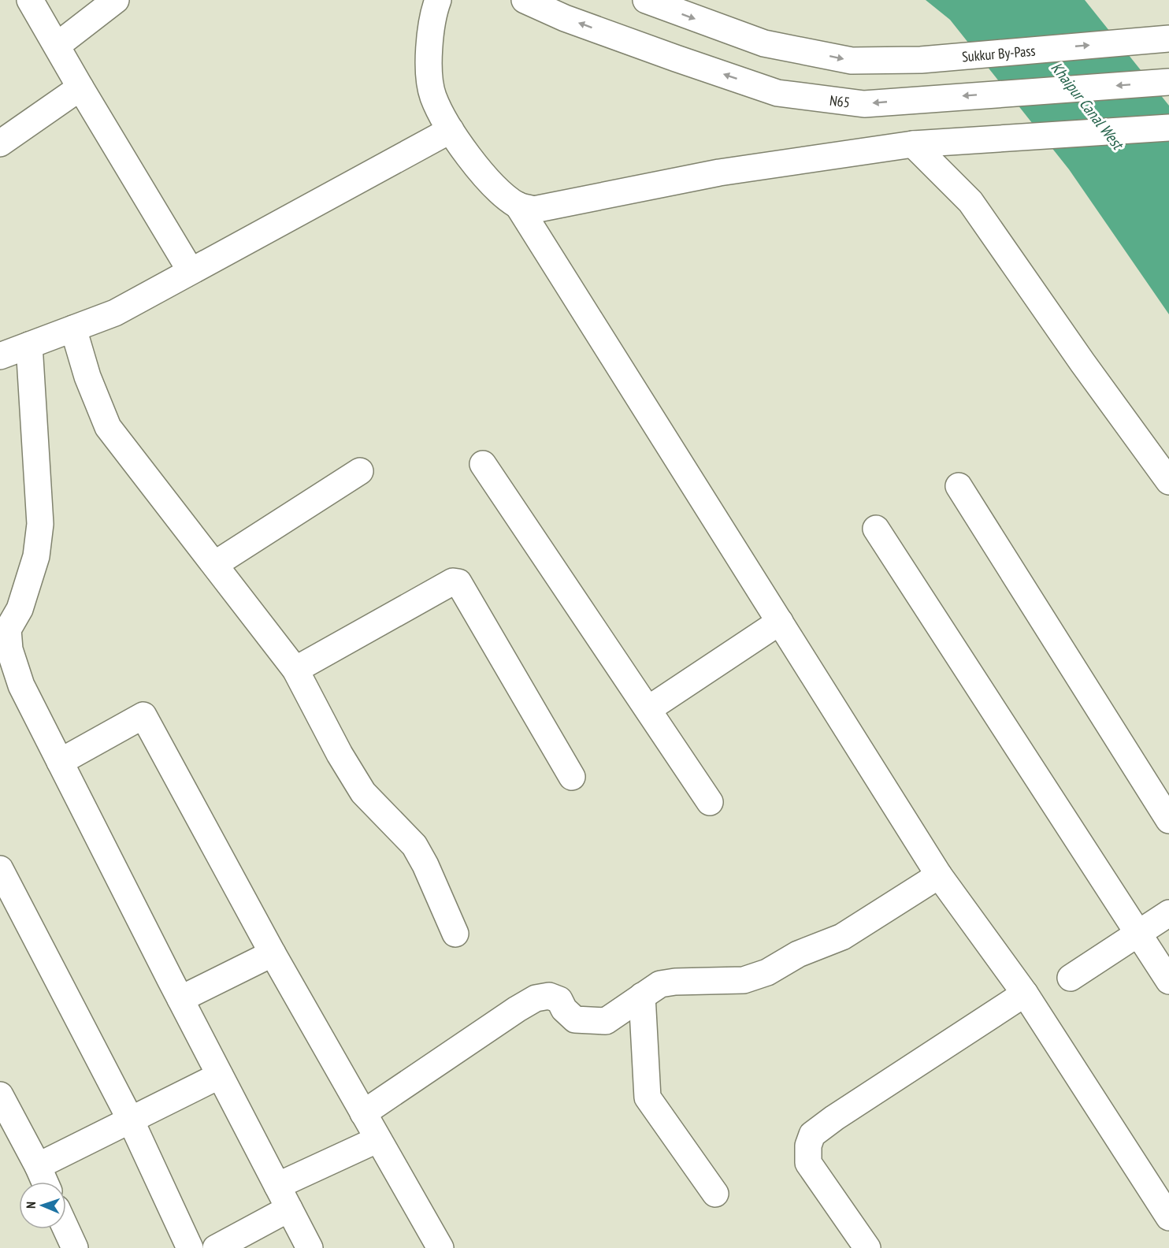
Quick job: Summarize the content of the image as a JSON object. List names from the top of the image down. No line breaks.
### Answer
{"streets":{"main road":["Sukkur By-Pass","N65"]},"water":["Khaipur Canal West"],"north":"left"}
